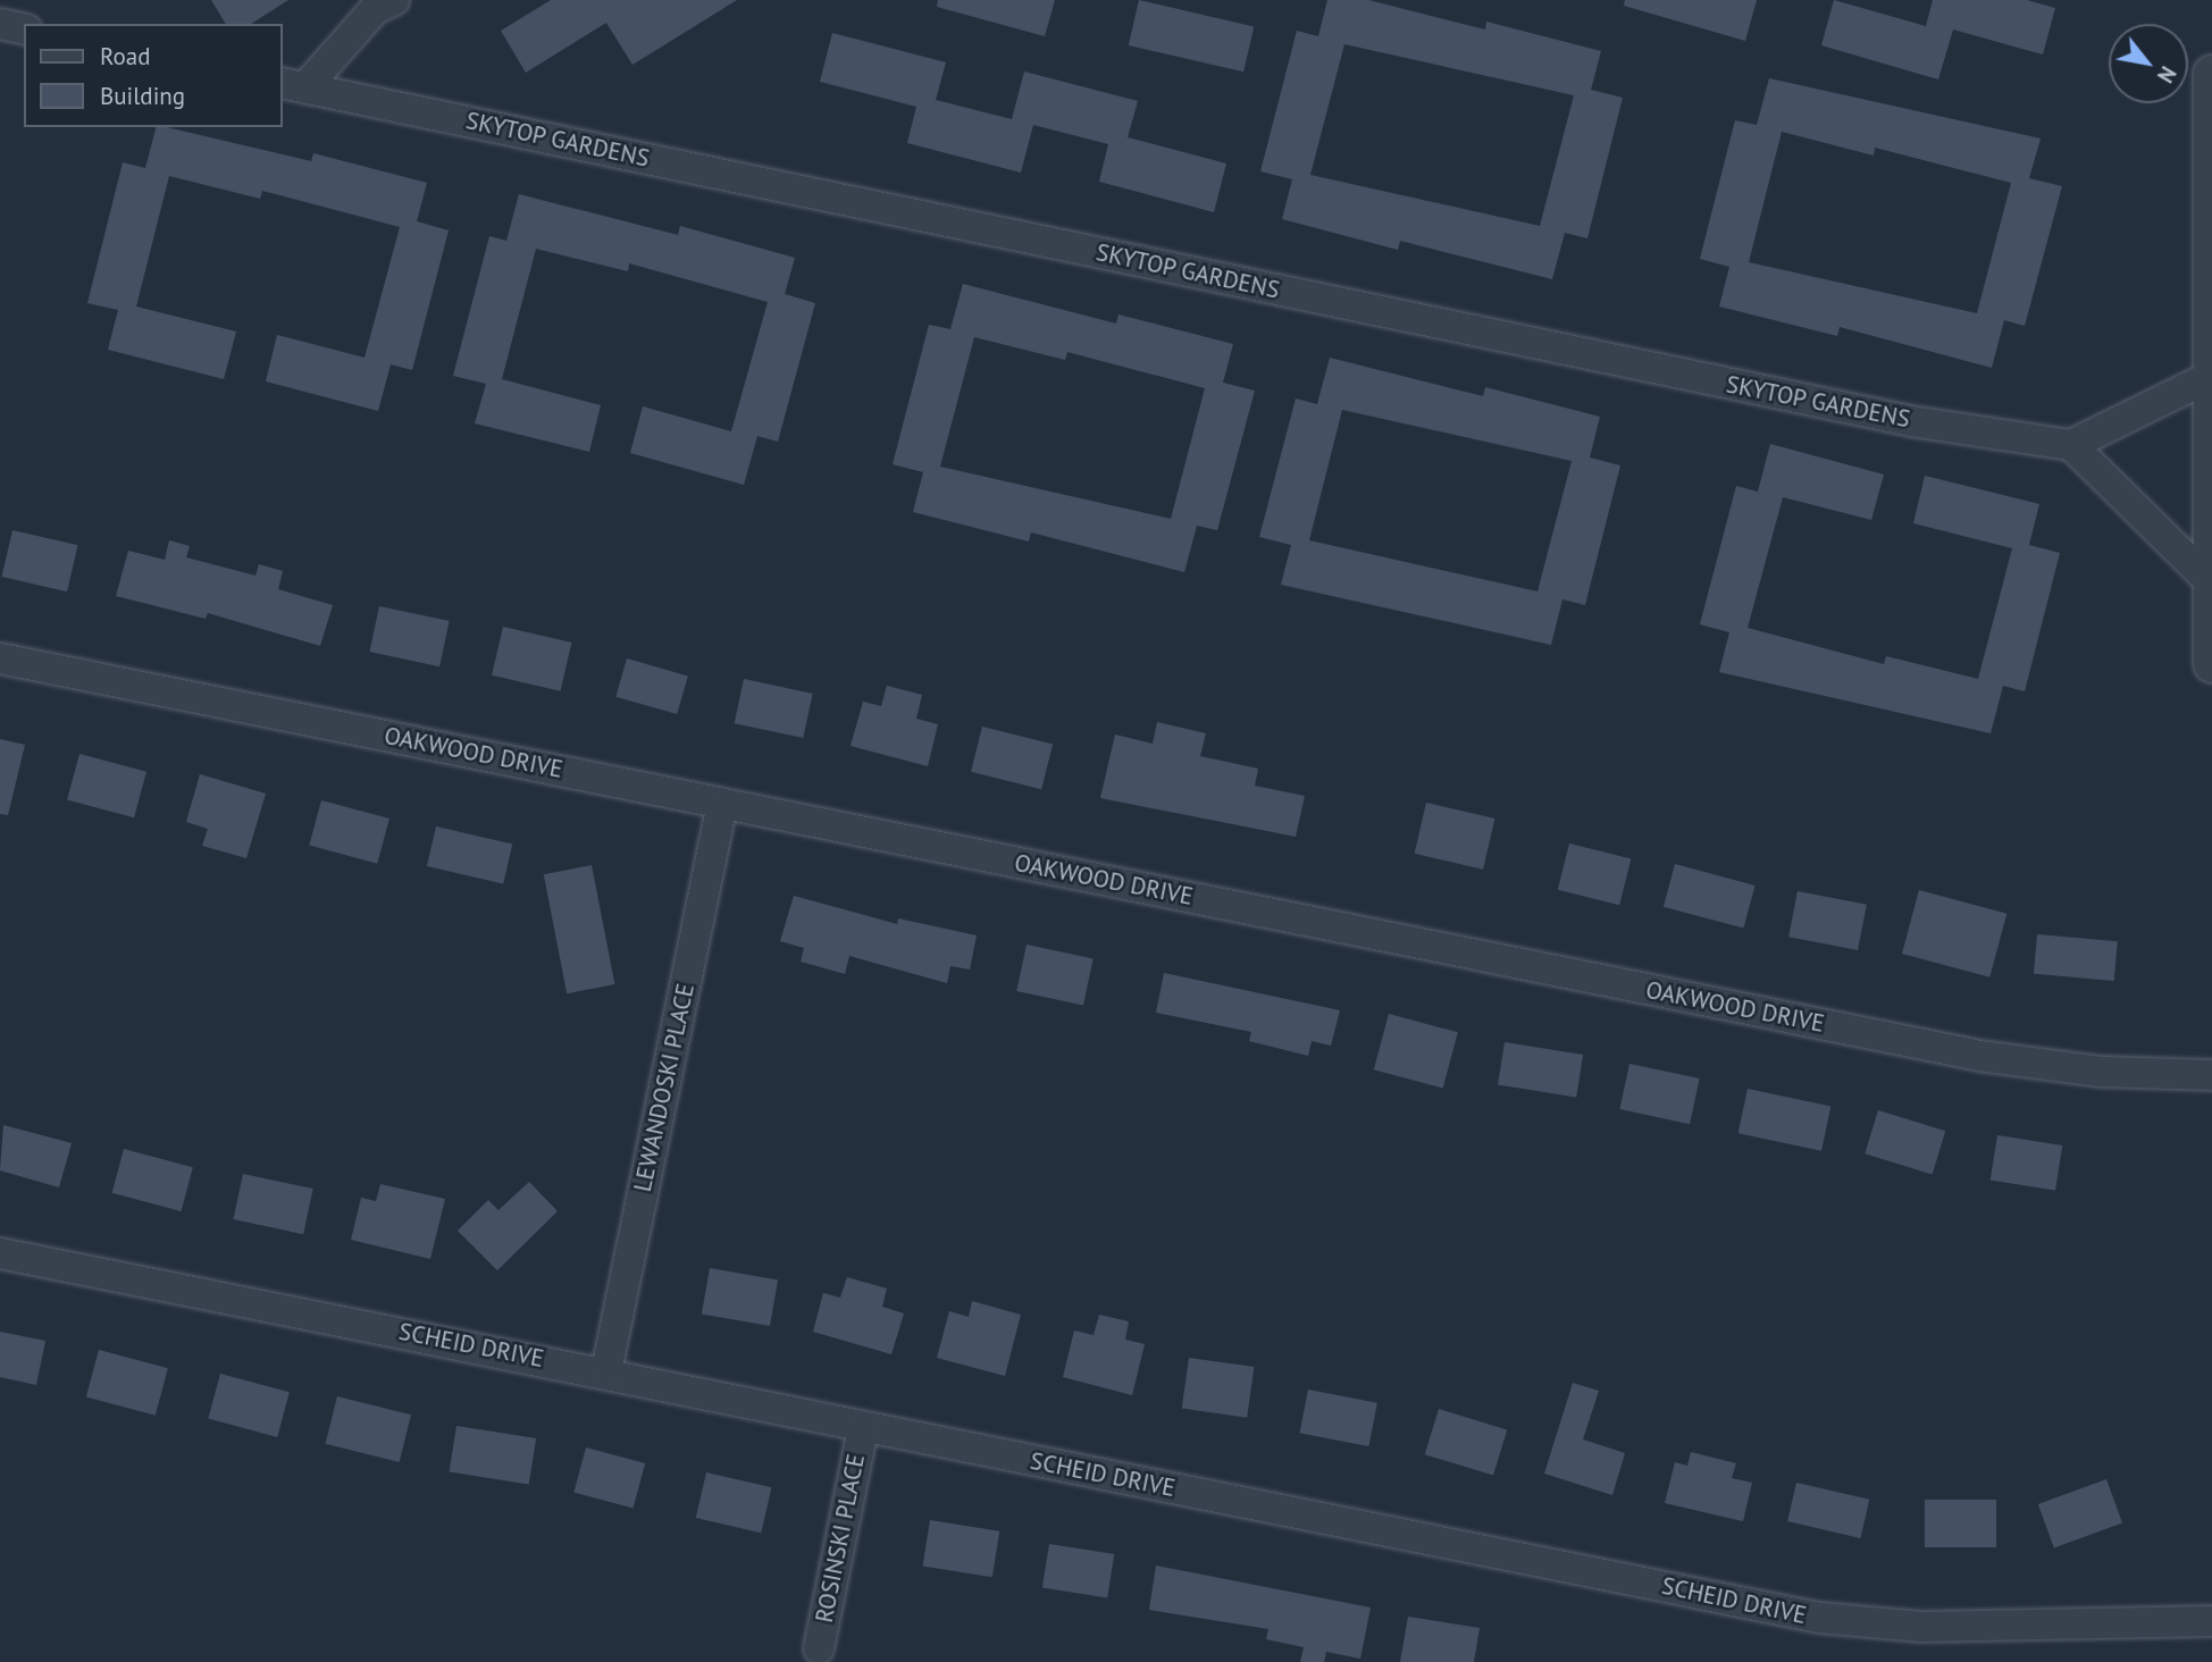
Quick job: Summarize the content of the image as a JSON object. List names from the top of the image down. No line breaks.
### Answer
{"streets":{"street":["SKYTOP GARDENS","OAKWOOD DRIVE","LEWANDOSKI PLACE","SCHEID DRIVE","ROSINSKI PLACE"]},"crossings":[["OAKWOOD DRIVE","LEWANDOSKI PLACE"],["LEWANDOSKI PLACE","SCHEID DRIVE"],["SCHEID DRIVE","ROSINSKI PLACE"]],"legend":["Road","Building"],"north":"bottom right"}
